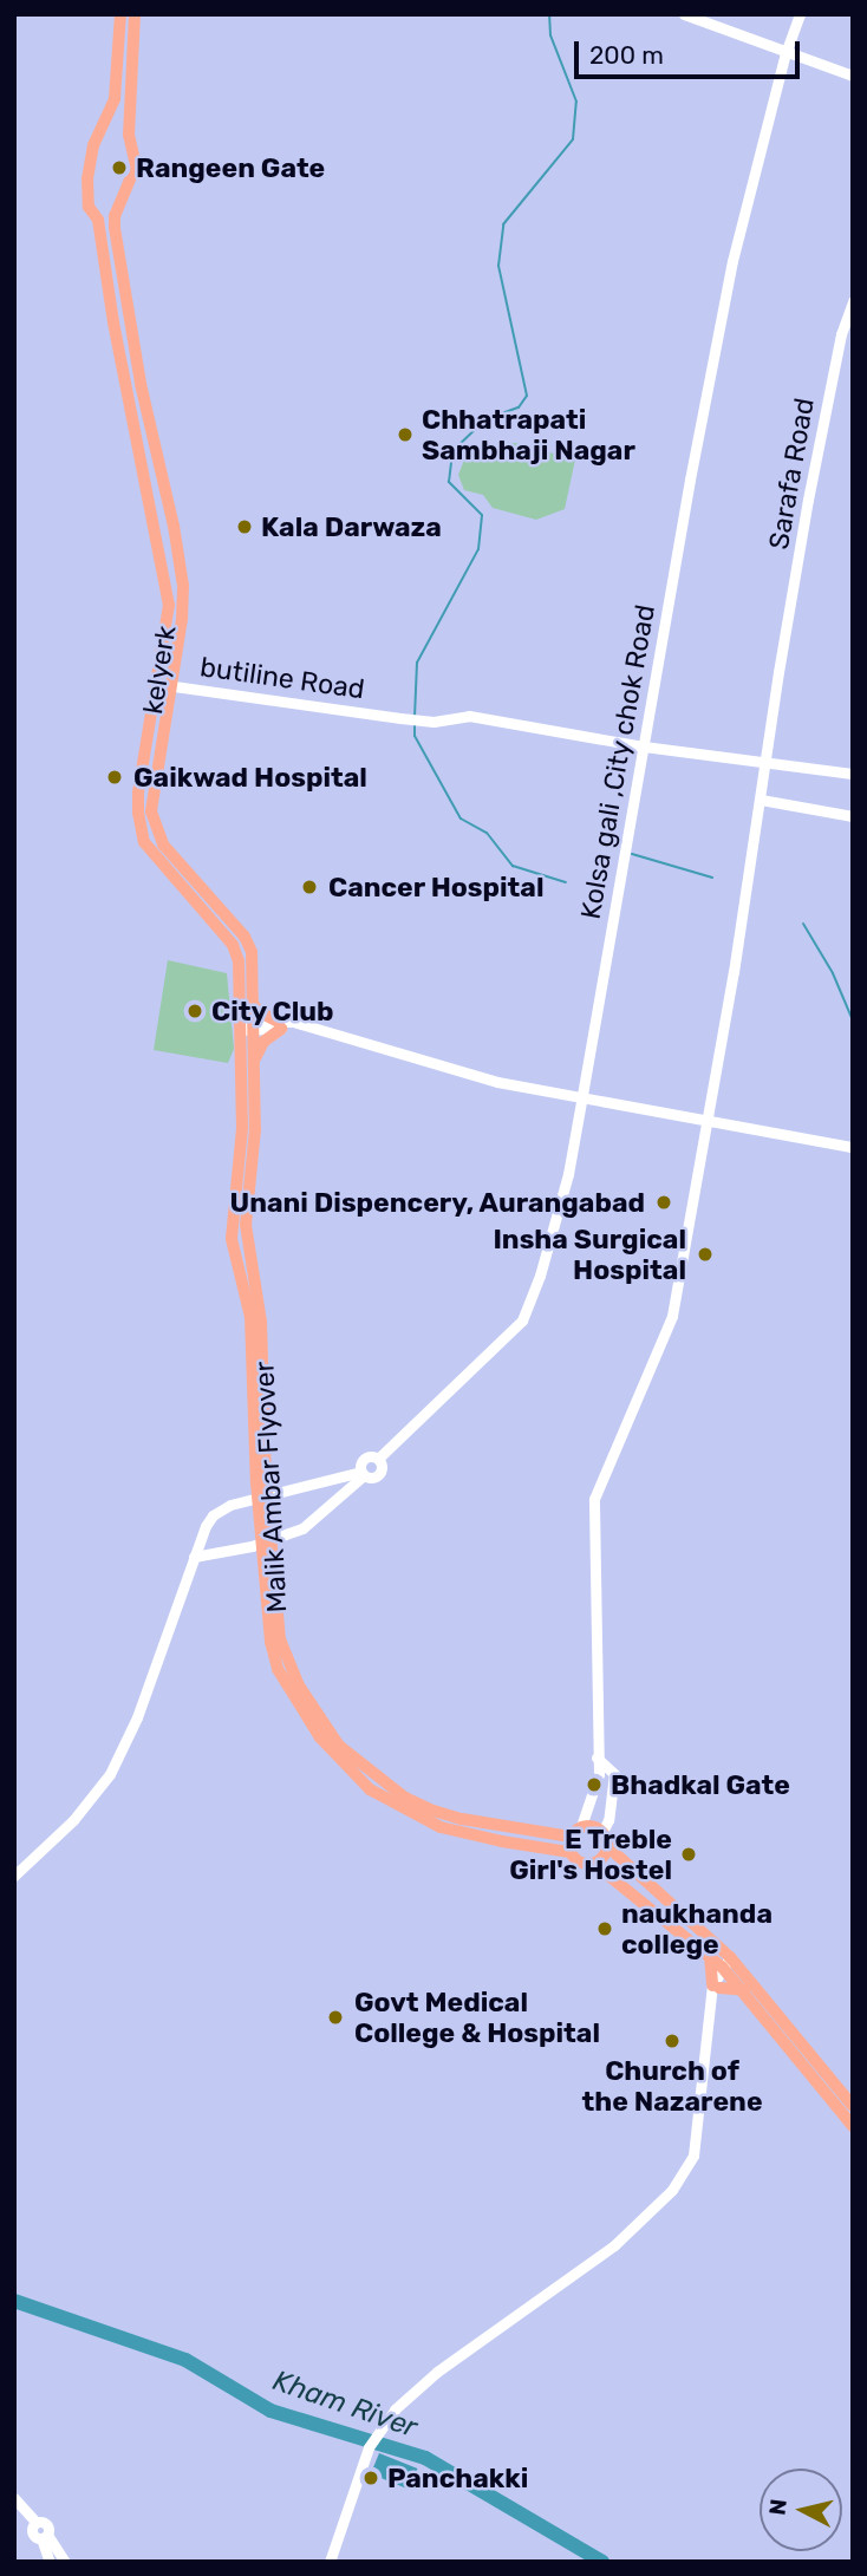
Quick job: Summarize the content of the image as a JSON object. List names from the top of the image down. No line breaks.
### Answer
{"streets":{"main road":["kelyerk","Malik Ambar Flyover"],"street":["Sarafa Road","butiline Road","Kolsa gali ,City chok Road"]},"crossings":[["Sarafa Road","butiline Road"],["Sarafa Road","Malik Ambar Flyover"],["kelyerk","butiline Road"],["kelyerk","Malik Ambar Flyover"],["butiline Road","Kolsa gali ,City chok Road"],["butiline Road","Malik Ambar Flyover"]],"water":["Kham River"],"places":["Rangeen Gate","Chhatrapati Sambhaji Nagar","Kala Darwaza","Gaikwad Hospital","Cancer Hospital","City Club","Unani Dispencery, Aurangabad","Insha Surgical Hospital","Bhadkal Gate","E Treble Girl's Hostel","naukhanda college","Govt Medical College & Hospital","Church of the Nazarene","Panchakki"],"scale_bar":"200 m","north":"left"}
